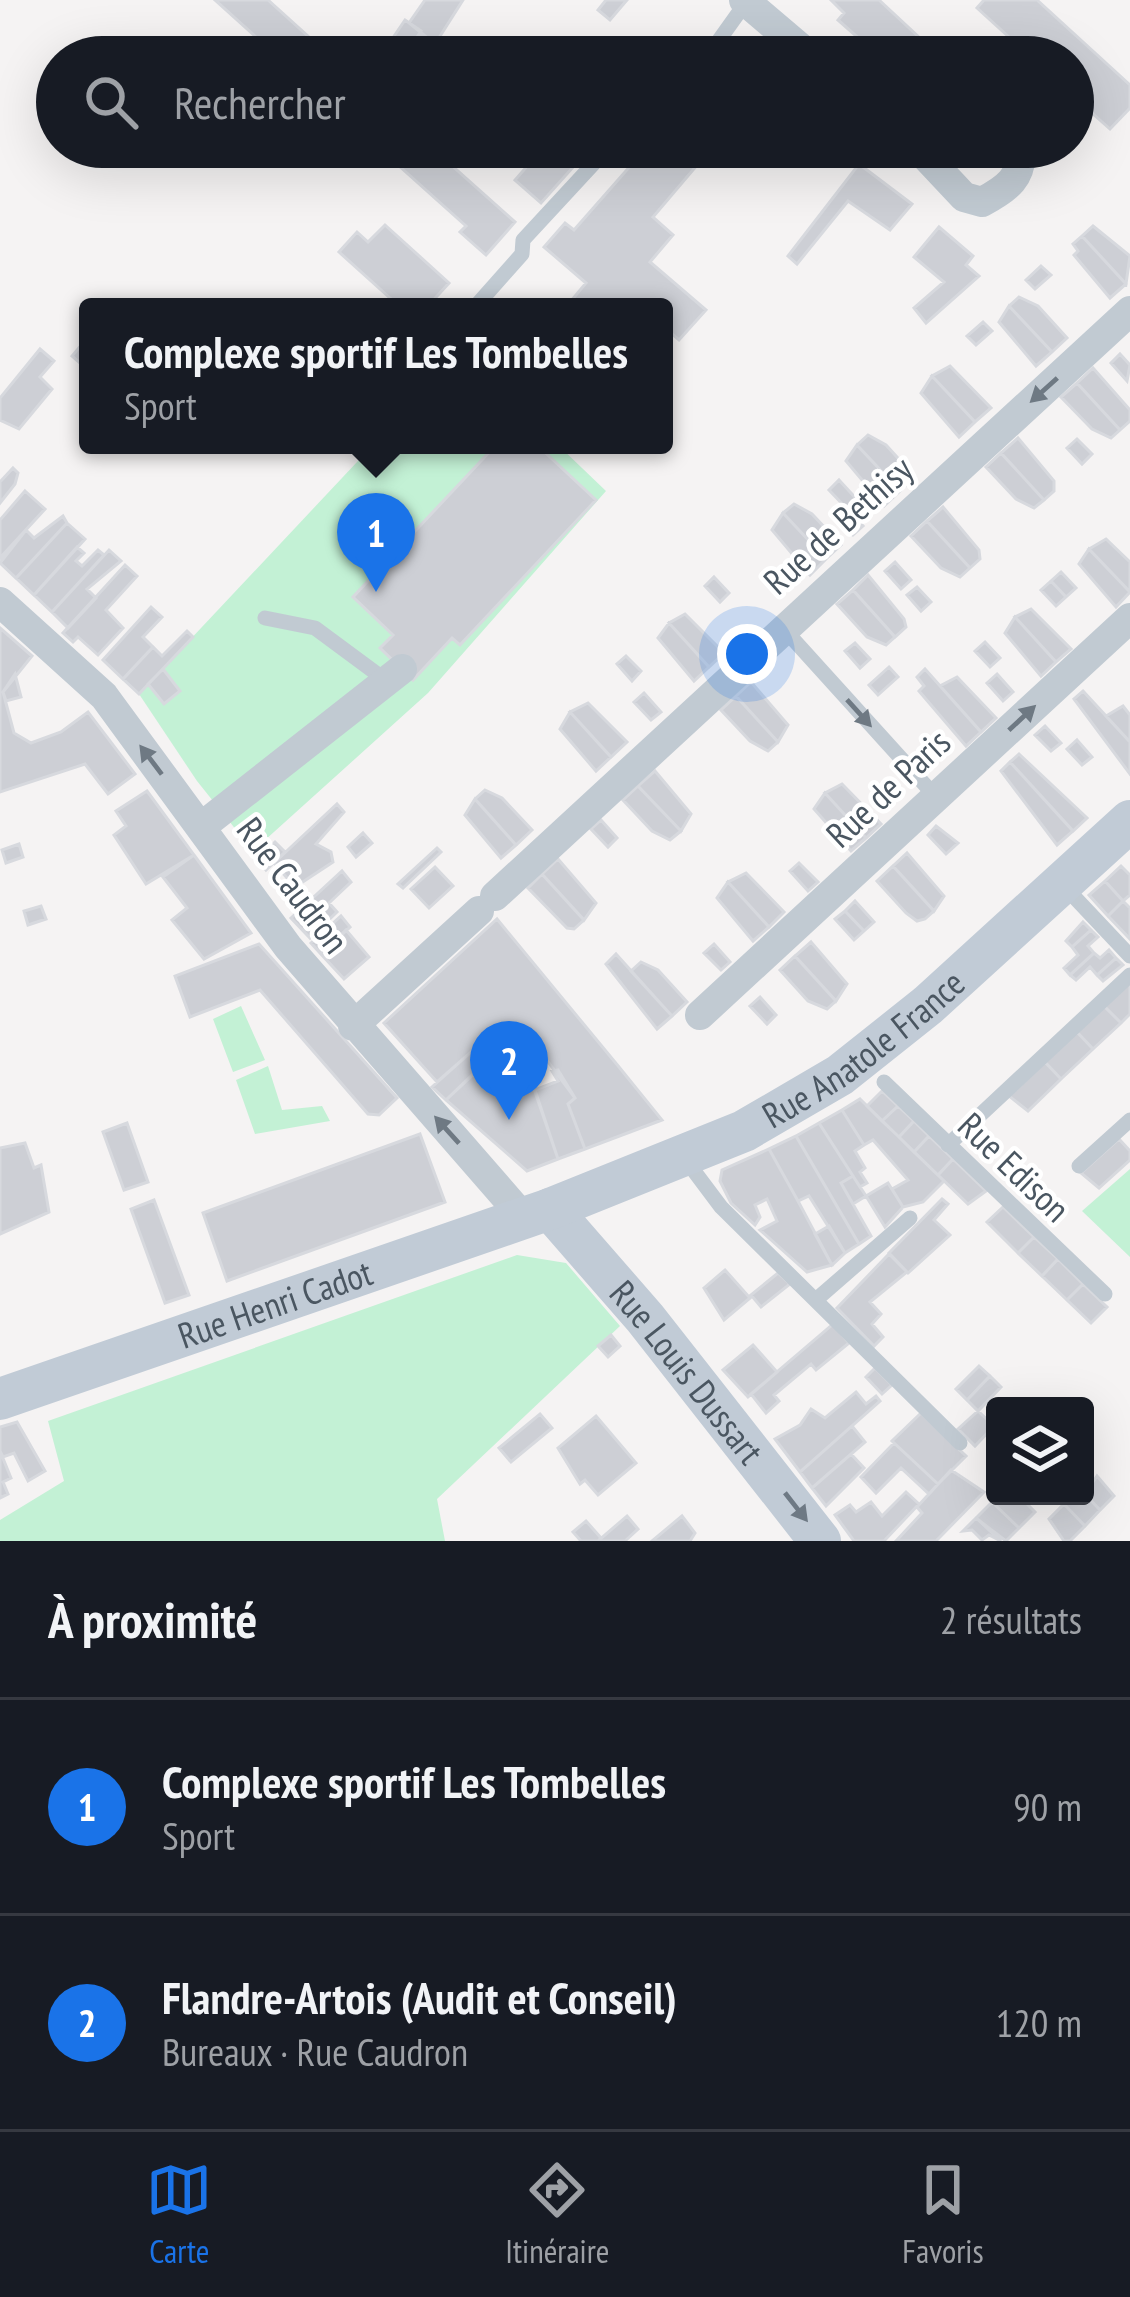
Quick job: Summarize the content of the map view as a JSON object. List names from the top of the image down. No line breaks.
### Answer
{"streets":{"main road":["Rue Anatole France","Rue Henri Cadot","Rue Louis Dussart"],"street":["Rue de Bethisy","Rue de Paris","Rue Caudron"],"lane":["Rue Edison"]},"crossings":[["Rue de Bethisy","Rue Caudron"],["Rue Caudron","Rue Anatole France"],["Rue Caudron","Rue Henri Cadot"],["Rue Caudron","Rue Louis Dussart"],["Rue Anatole France","Rue Henri Cadot"],["Rue Anatole France","Rue Louis Dussart"],["Rue Henri Cadot","Rue Louis Dussart"]],"one_way":["Rue de Bethisy","Rue de Paris","Rue Caudron","Rue Louis Dussart"],"page":{"search":"Rechercher","popup":["Complexe sportif Les Tombelles","Sport"],"pins":["1","2"],"heading":["À proximité","2 résultats"],"list":[{"mark":"1","name":"Complexe sportif Les Tombelles","note":"Sport","value":"90 m"},{"mark":"2","name":"Flandre-Artois (Audit et Conseil)","note":"Bureaux · Rue Caudron","value":"120 m"}],"nav":["Carte","Itinéraire","Favoris"]}}
